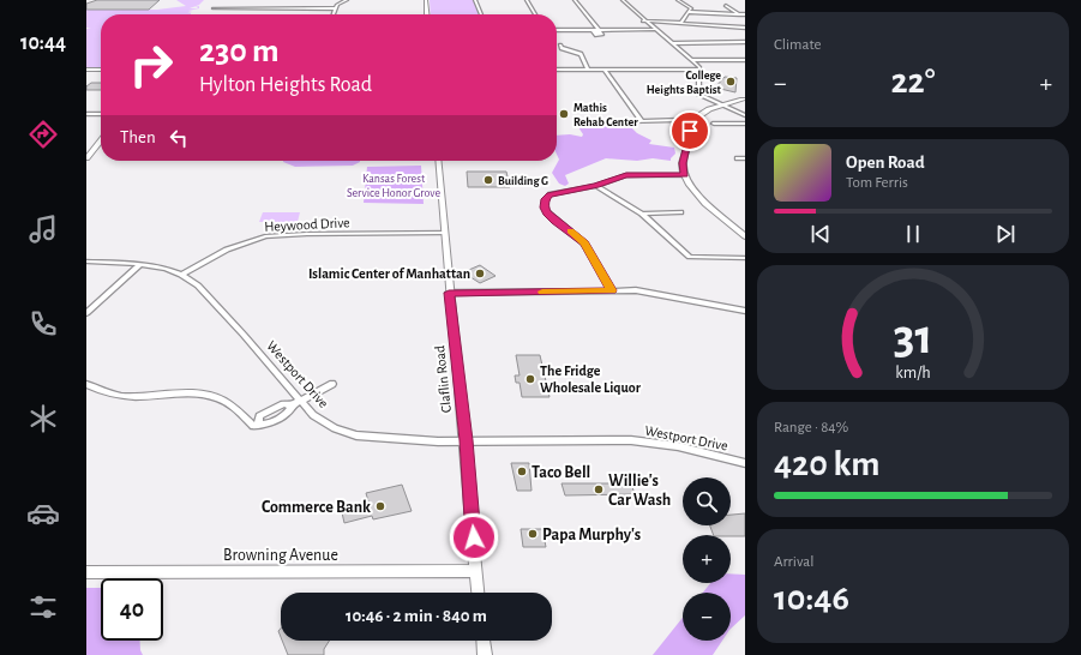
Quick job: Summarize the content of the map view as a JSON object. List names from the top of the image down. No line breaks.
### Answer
{"streets":{"street":["Heywood Drive","Westport Drive","Claflin Road","Browning Avenue"]},"crossings":[["Heywood Drive","Westport Drive"],["Heywood Drive","Claflin Road"],["Westport Drive","Claflin Road"],["Claflin Road","Browning Avenue"]],"parks":["Kansas Forest Service Honor Grove"],"places":["College Heights Baptist","Mathis Rehab Center","Building G","Islamic Center of Manhattan","The Fridge Wholesale Liquor","Taco Bell","Willie's Car Wash","Commerce Bank","Papa Murphy's"],"page":{"tabs":"10:44","tile":["Climate",["Range · 84%","420 km"],["Arrival","10:46"]],"turn":["230 m","Hylton Heights Road"],"heat":["−","22°","+"],"then":"Then","song":["Open Road","Tom Ferris"],"map_buttons":["+","−"],"limit":"40","trip":"10:46 · 2 min · 840 m","gauge":["31","km/h"]}}
